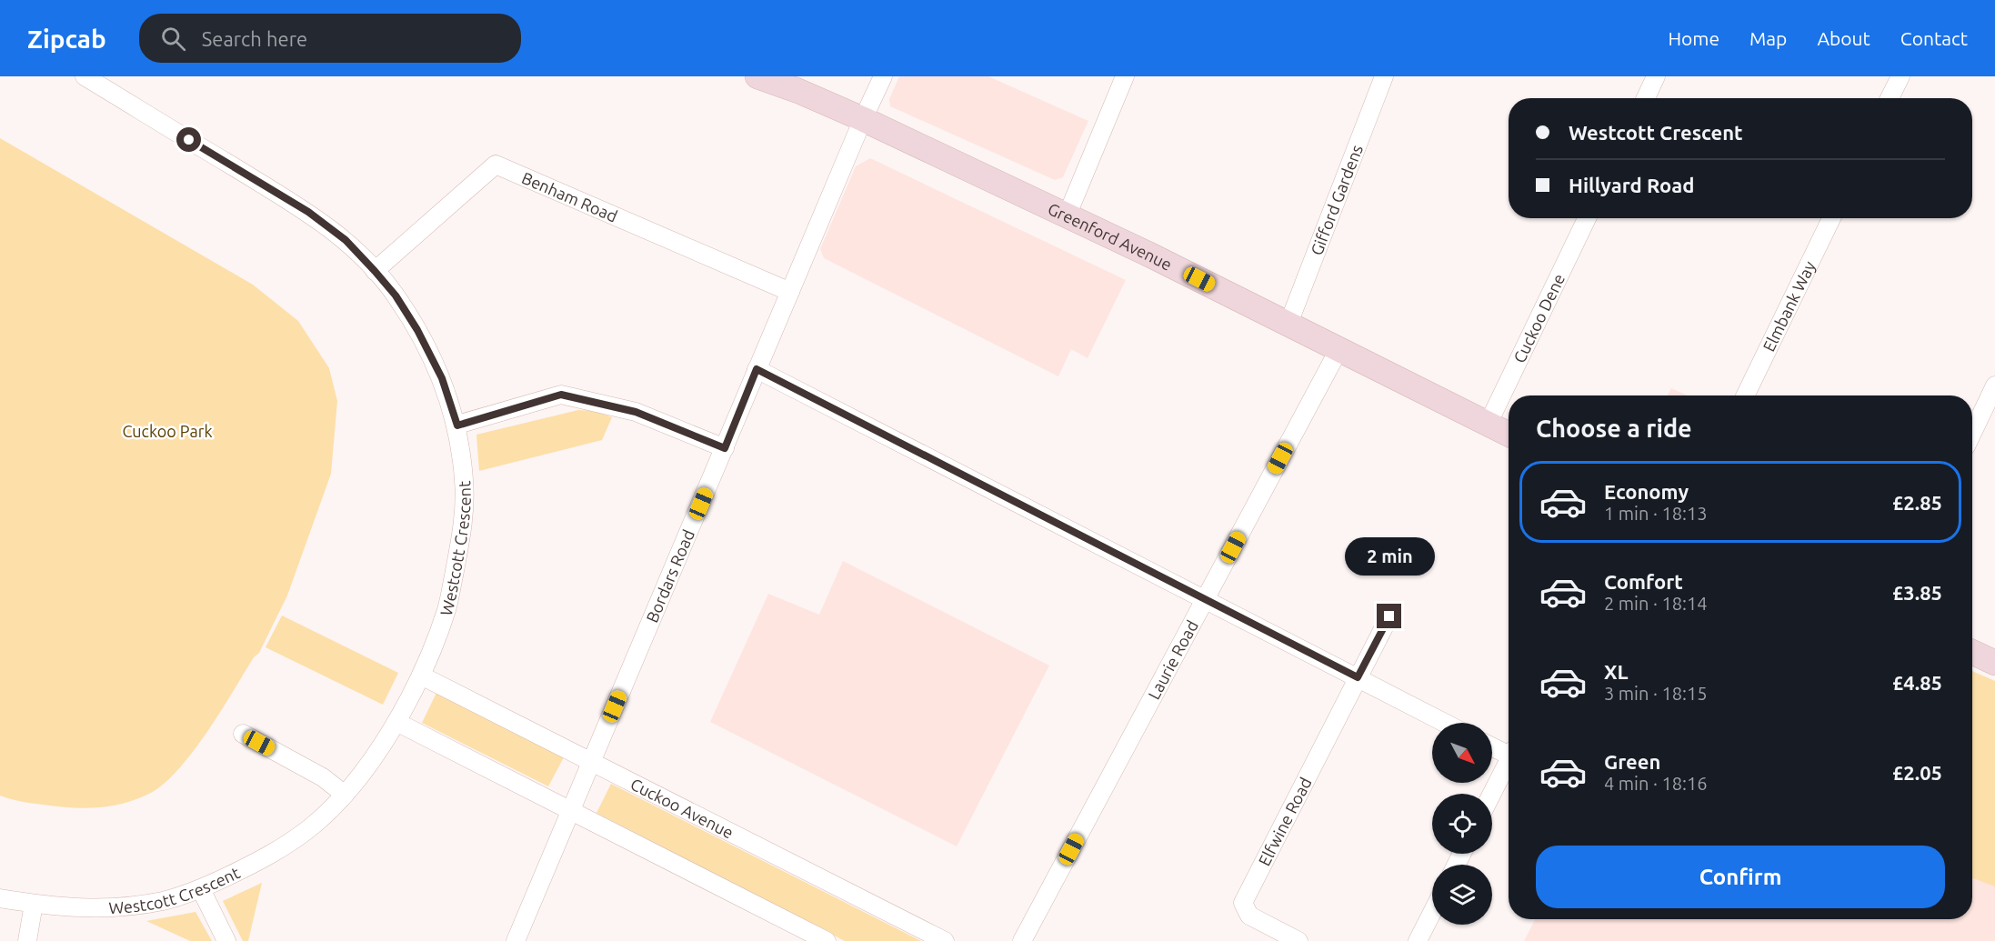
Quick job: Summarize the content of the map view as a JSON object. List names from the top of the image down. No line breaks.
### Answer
{"streets":{"street":["Benham Road","Gifford Gardens","Greenford Avenue","Elmbank Way","Cuckoo Dene","Westcott Crescent","Bordars Road","Laurie Road","Cuckoo Avenue","Elfwine Road"]},"crossings":[["Benham Road","Westcott Crescent"],["Benham Road","Bordars Road"],["Gifford Gardens","Greenford Avenue"],["Greenford Avenue","Cuckoo Dene"],["Greenford Avenue","Bordars Road"],["Greenford Avenue","Laurie Road"],["Westcott Crescent","Cuckoo Avenue"],["Bordars Road","Cuckoo Avenue"]],"parks":["Cuckoo Park"],"north":"bottom right","page":{"header":"Zipcab","search":"Search here","nav":["Home","Map","About","Contact"],"banner":["Westcott Crescent","Hillyard Road"],"heading":"Choose a ride","list":[{"name":"Economy","note":"1 min · 18:13","value":"£2.85"},{"name":"Comfort","note":"2 min · 18:14","value":"£3.85"},{"name":"XL","note":"3 min · 18:15","value":"£4.85"},{"name":"Green","note":"4 min · 18:16","value":"£2.05"}],"bubble":"2 min","buttons":"Confirm"}}
